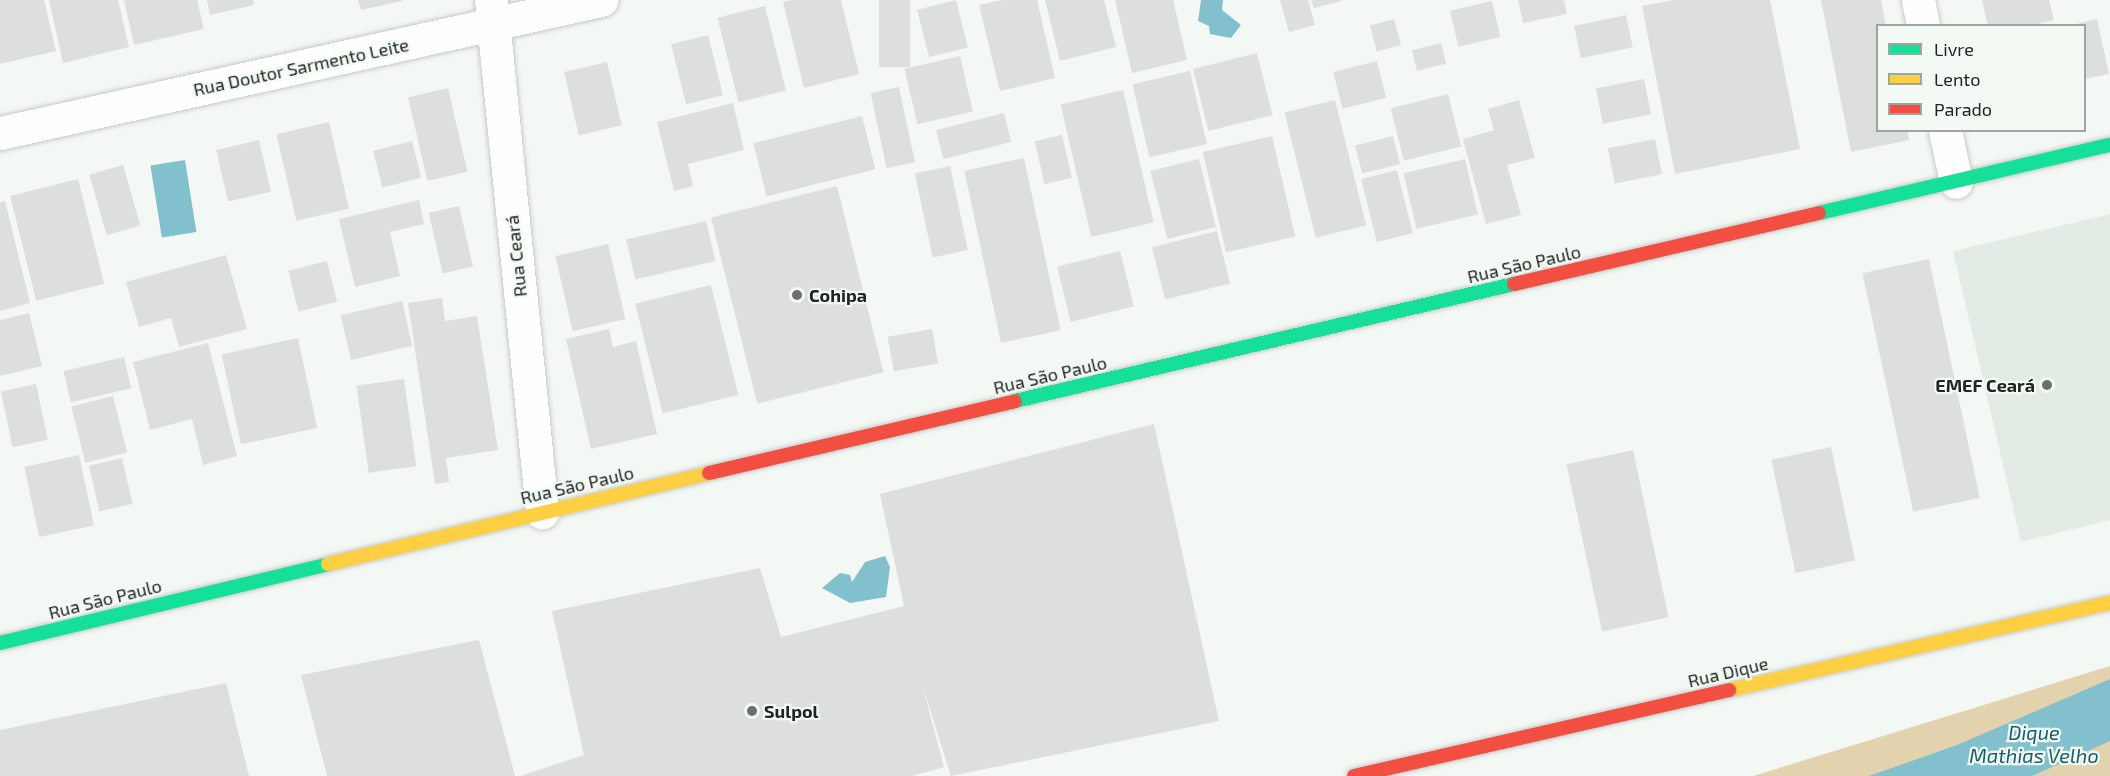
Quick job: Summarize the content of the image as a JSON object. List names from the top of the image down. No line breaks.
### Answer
{"streets":{"street":["Rua Doutor Sarmento Leite","Rua Ceará","Rua São Paulo","Rua Dique"]},"crossings":[["Rua Doutor Sarmento Leite","Rua Ceará"],["Rua Ceará","Rua São Paulo"]],"water":["Dique Mathias Velho"],"places":["Cohipa","EMEF Ceará","Sulpol"],"legend":["Livre","Lento","Parado"]}
